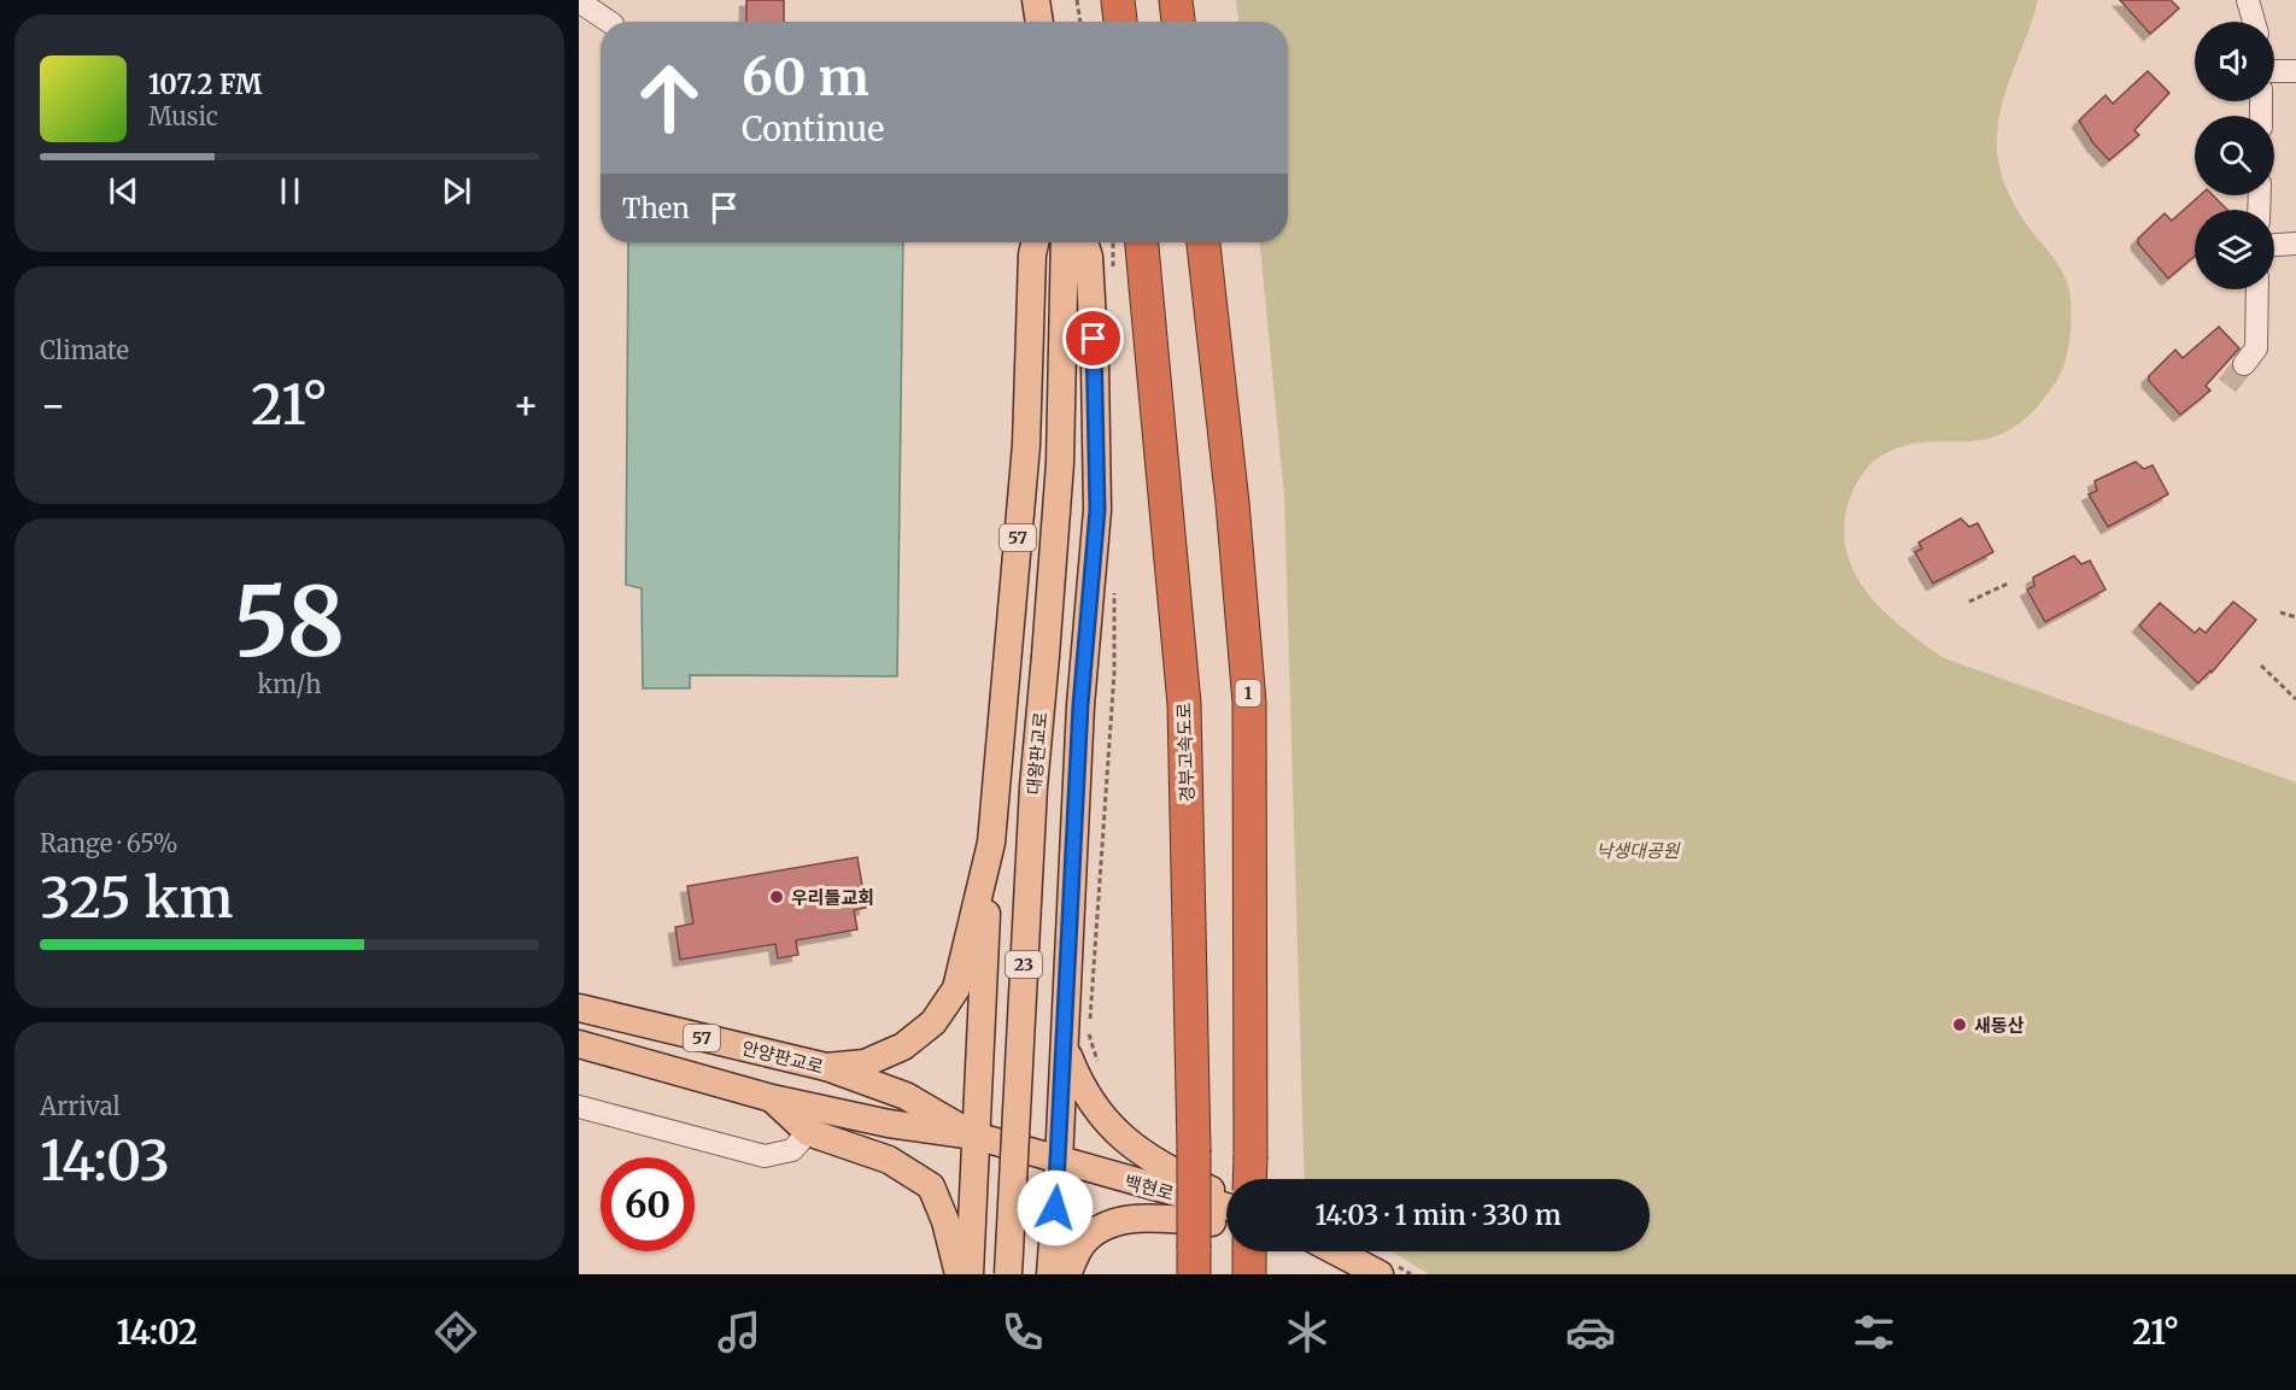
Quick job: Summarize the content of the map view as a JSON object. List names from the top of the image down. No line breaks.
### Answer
{"streets":{"highway":["1","경부고속도로"],"main road":["57","대왕판교로","23","안양판교로","백현로"]},"crossings":[["57","안양판교로"],["안양판교로","백현로"]],"parks":["낙생대공원"],"places":["우리들교회","새동산"],"page":{"turn":["60 m","Continue"],"song":["107.2 FM","Music"],"then":"Then","tile":["Climate",["58","km/h"],["Range · 65%","325 km"],["Arrival","14:03"]],"heat":["−","21°","+"],"limit":"60","trip":"14:03 · 1 min · 330 m","tabs":["14:02","21°"]}}
